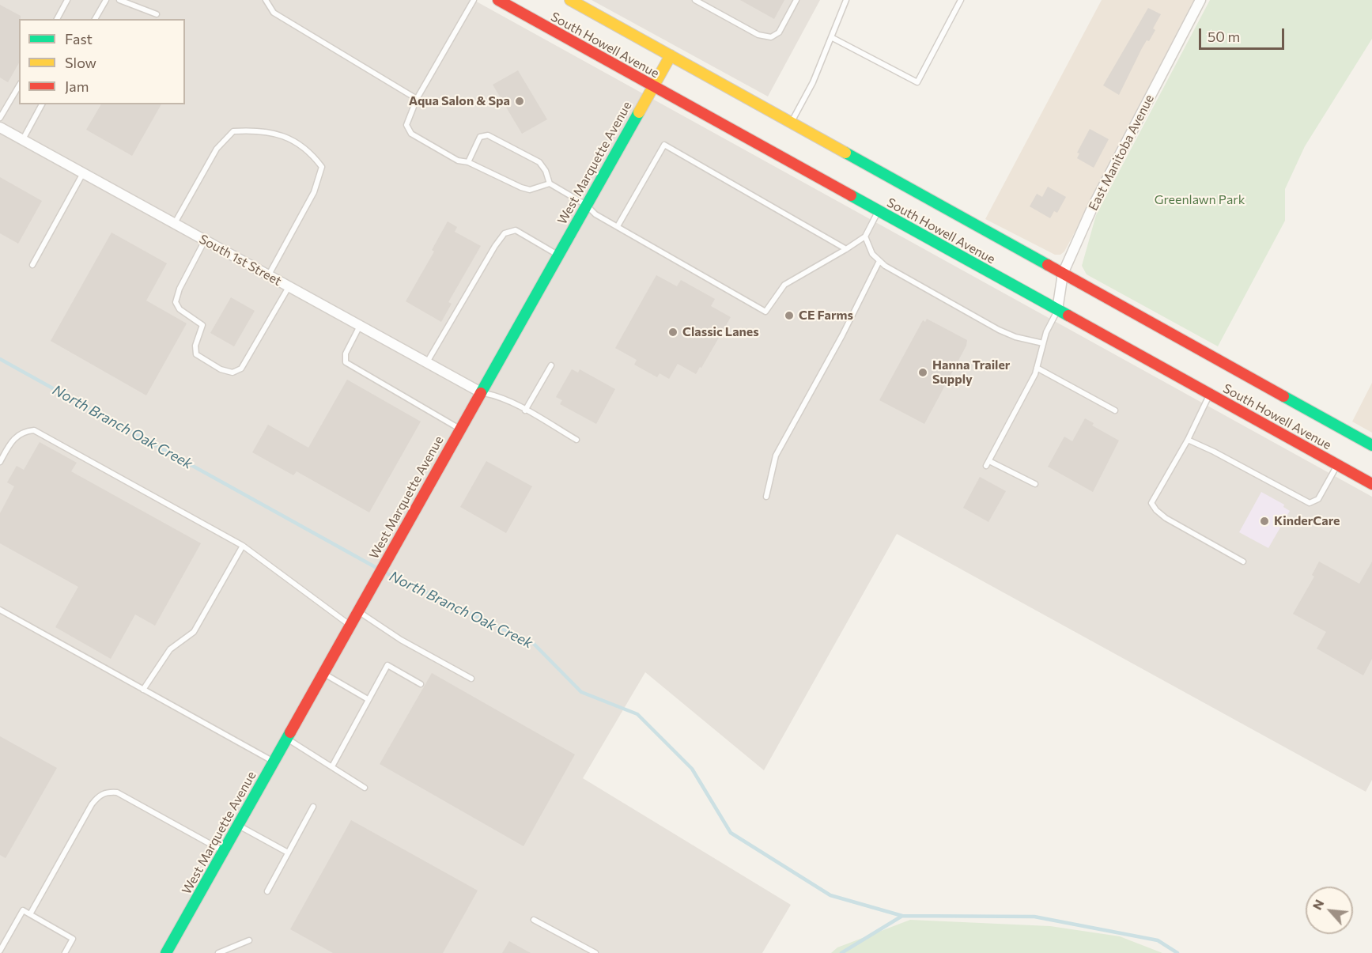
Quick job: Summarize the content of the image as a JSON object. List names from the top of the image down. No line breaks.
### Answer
{"streets":{"main road":["South Howell Avenue","West Marquette Avenue"],"street":["East Manitoba Avenue","South 1st Street"]},"crossings":[["South Howell Avenue","East Manitoba Avenue"],["South Howell Avenue","West Marquette Avenue"],["West Marquette Avenue","South 1st Street"]],"water":["North Branch Oak Creek"],"parks":["Greenlawn Park"],"places":["Aqua Salon & Spa","CE Farms","Classic Lanes","Hanna Trailer Supply","KinderCare"],"legend":["Fast","Slow","Jam"],"scale_bar":"50 m","north":"top left"}
